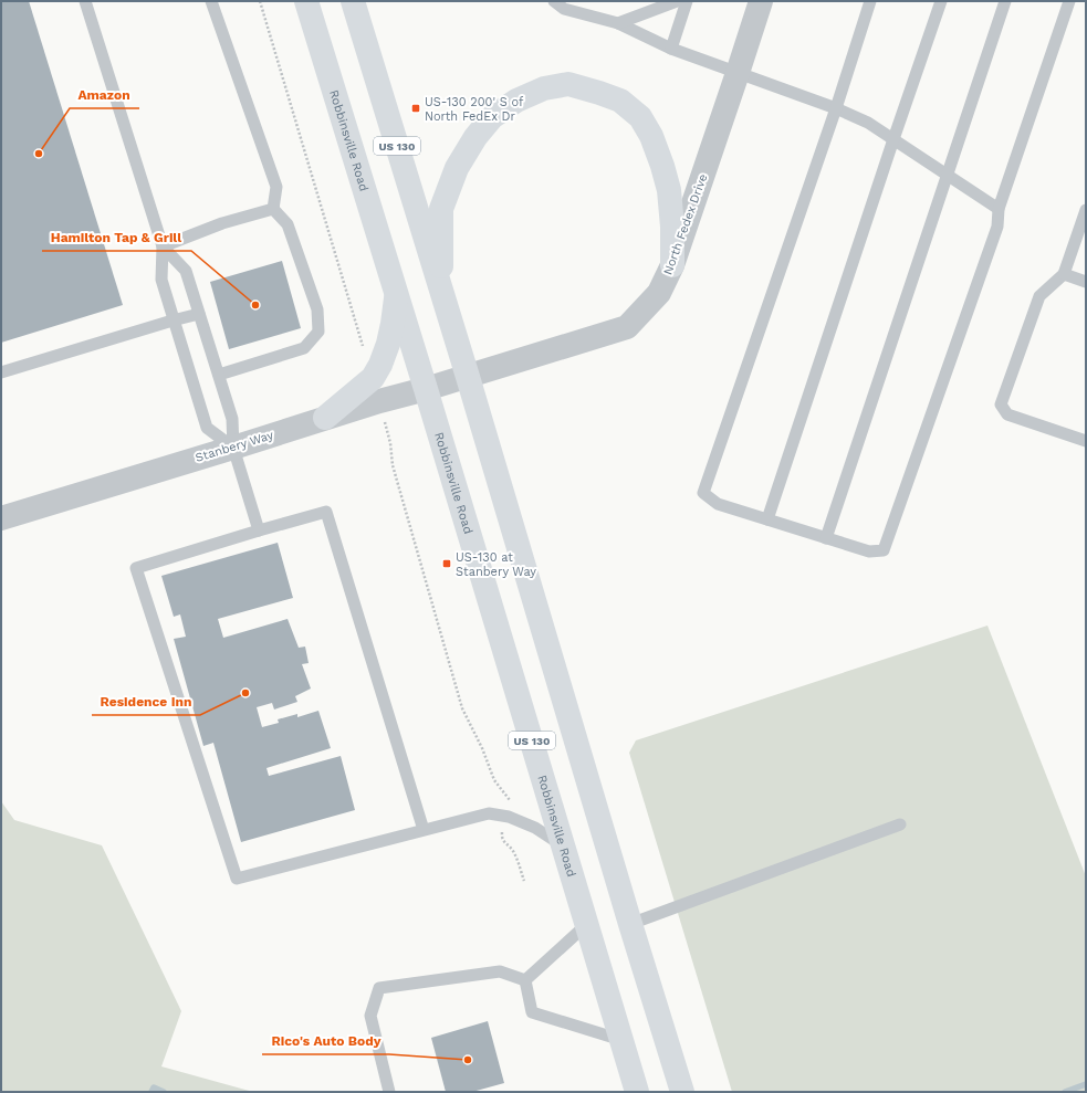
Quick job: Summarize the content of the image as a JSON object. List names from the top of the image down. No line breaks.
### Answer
{"streets":{"highway":["Robbinsville Road","US 130"],"street":["North Fedex Drive","Stanbery Way"]},"crossings":[["Robbinsville Road","Stanbery Way"],["US 130","North Fedex Drive"],["US 130","Stanbery Way"],["North Fedex Drive","Stanbery Way"]],"places":{"transit":["US-130 200' S of North FedEx Dr","US-130 at Stanbery Way"],"other":["Amazon","Hamilton Tap & Grill","Residence Inn","Rico's Auto Body"]}}
